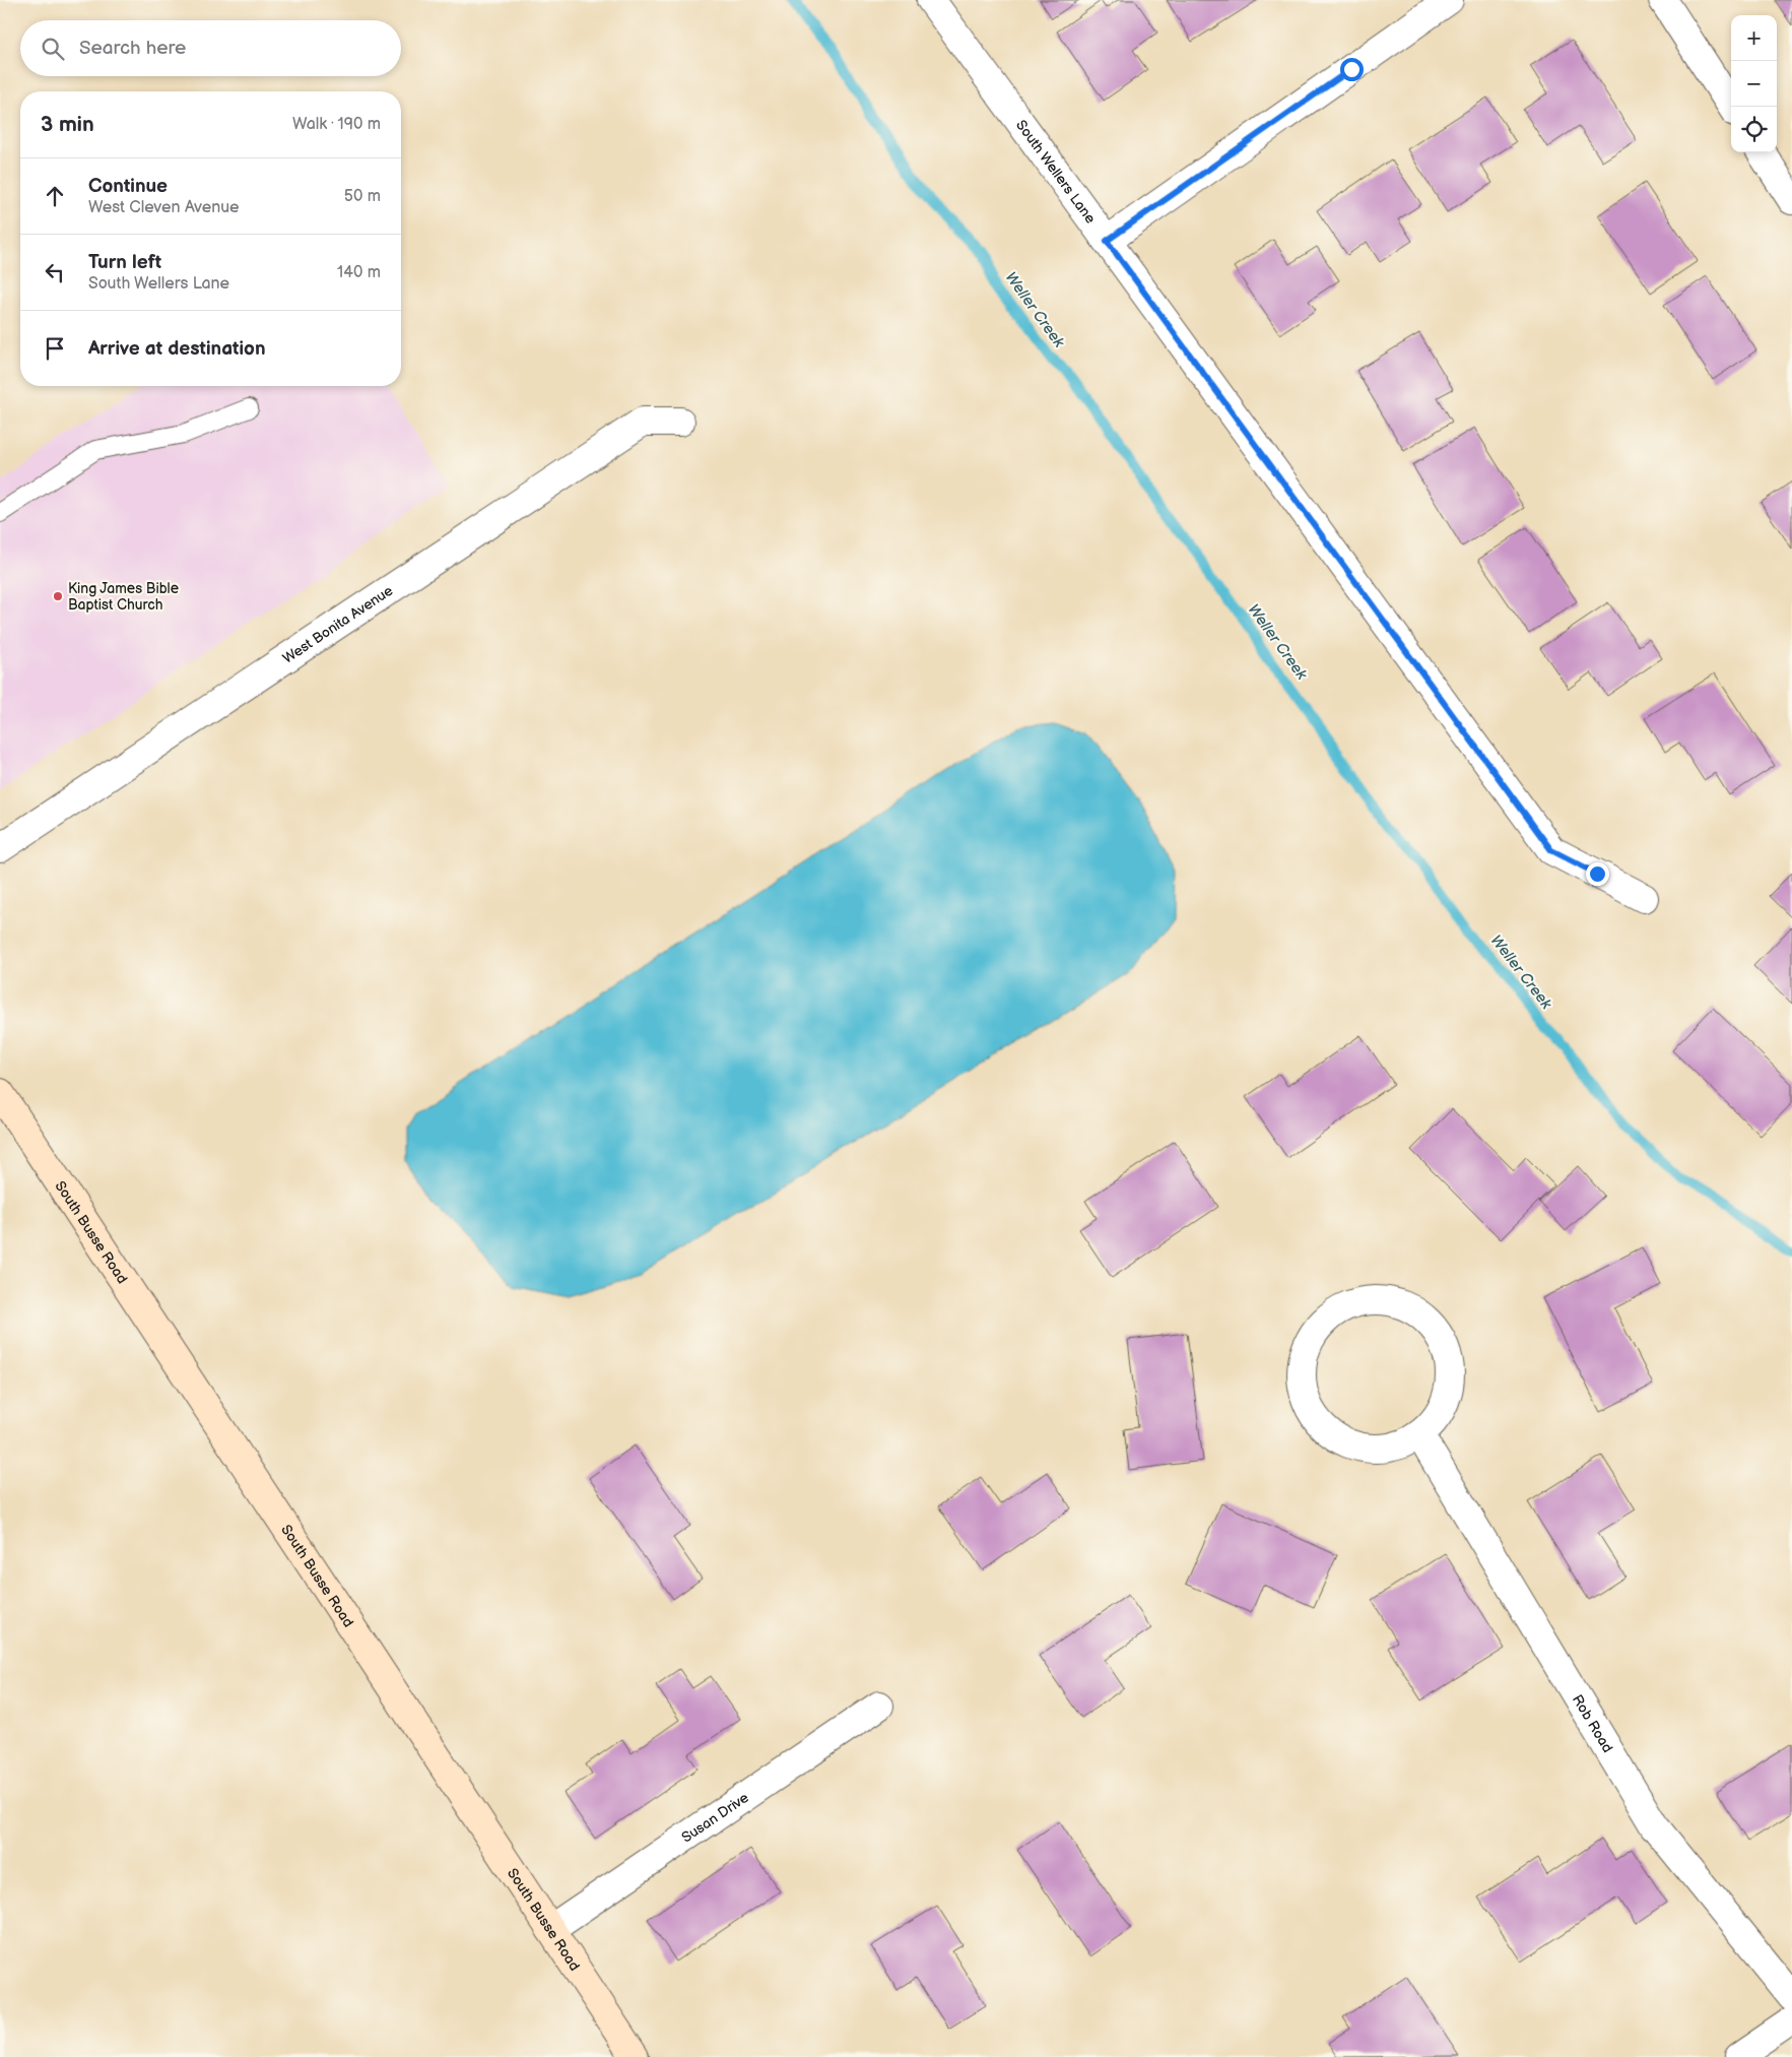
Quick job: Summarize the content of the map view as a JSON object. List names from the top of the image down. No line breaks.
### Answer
{"streets":{"main road":["South Busse Road"],"street":["South Wellers Lane","West Bonita Avenue","Rob Road","Susan Drive"]},"crossings":[["South Busse Road","Susan Drive"]],"water":["Weller Creek"],"places":["King James Bible Baptist Church"],"page":{"map_buttons":["+","−"],"search":"Search here","heading":["3 min","Walk · 190 m"],"list":[["Continue","West Cleven Avenue","50 m"],["Turn left","South Wellers Lane","140 m"],"Arrive at destination"]}}
